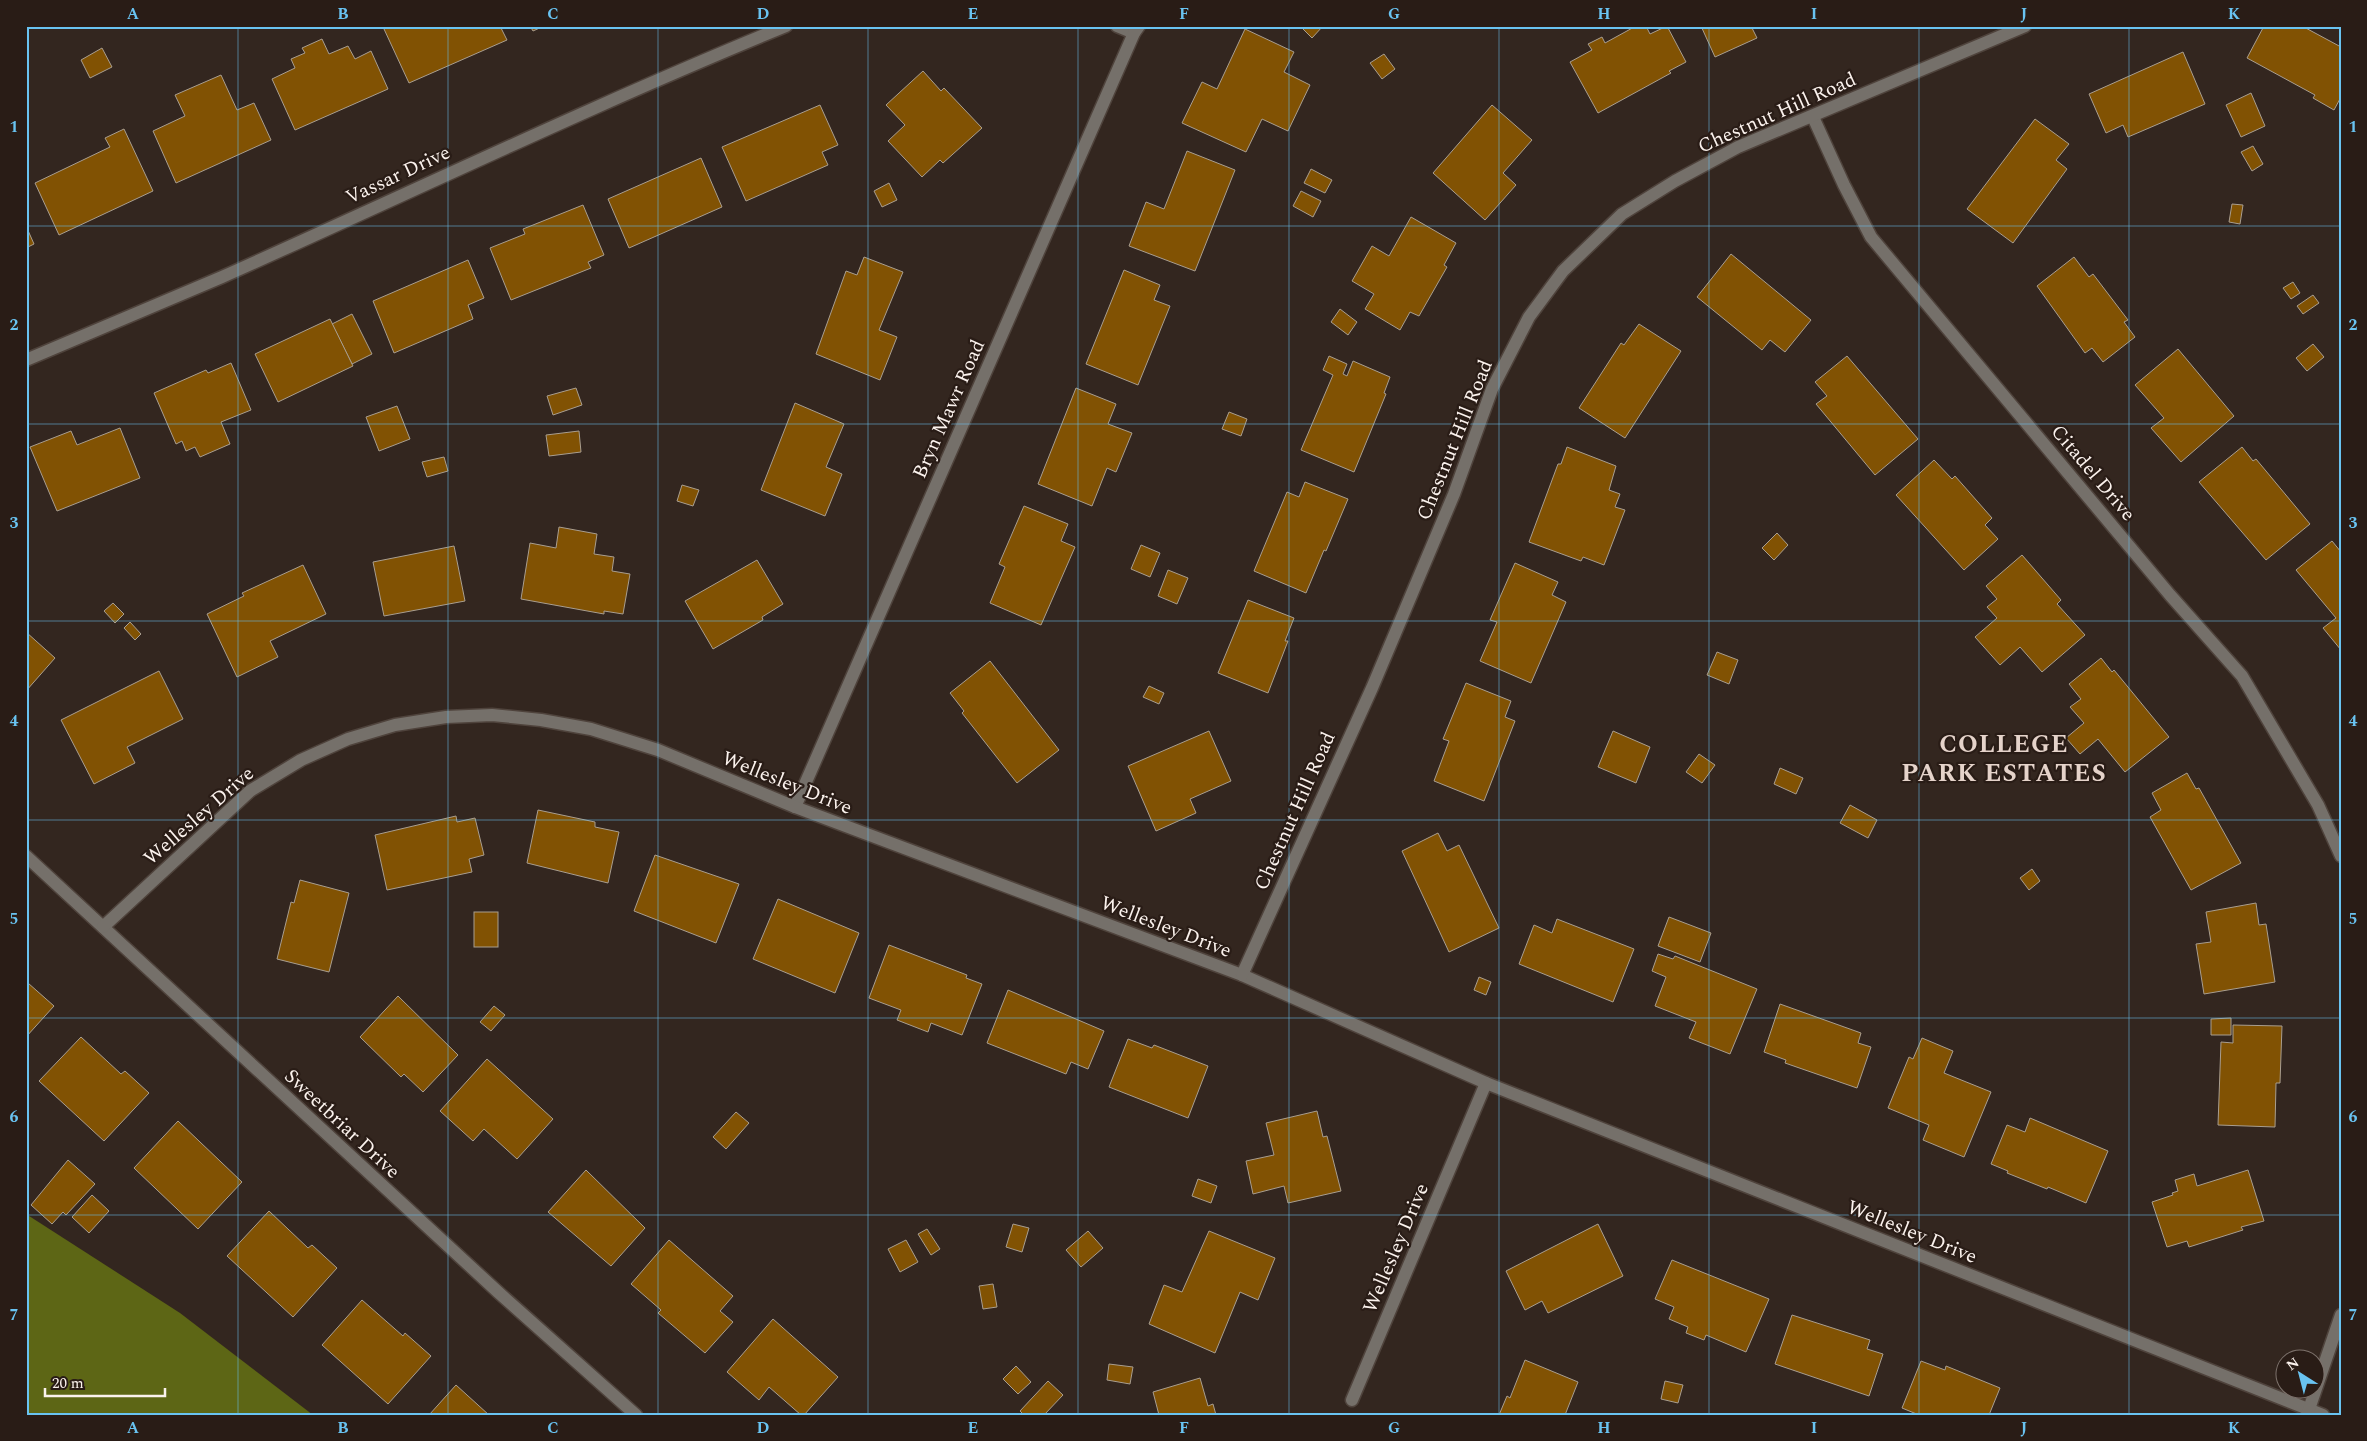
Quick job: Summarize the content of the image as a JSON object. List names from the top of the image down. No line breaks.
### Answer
{"streets":{"street":["Chestnut Hill Road","Vassar Drive","Bryn Mawr Road","Citadel Drive","Wellesley Drive","Sweetbriar Drive"]},"crossings":[["Chestnut Hill Road","Citadel Drive"],["Chestnut Hill Road","Wellesley Drive"],["Bryn Mawr Road","Wellesley Drive"],["Wellesley Drive","Sweetbriar Drive"]],"districts":["COLLEGE PARK ESTATES"],"scale_bar":"20 m","north":"top left","grid":{"columns":["A","B","C","D","E","F","G","H","I","J","K"],"rows":["1","2","3","4","5","6","7"]}}
